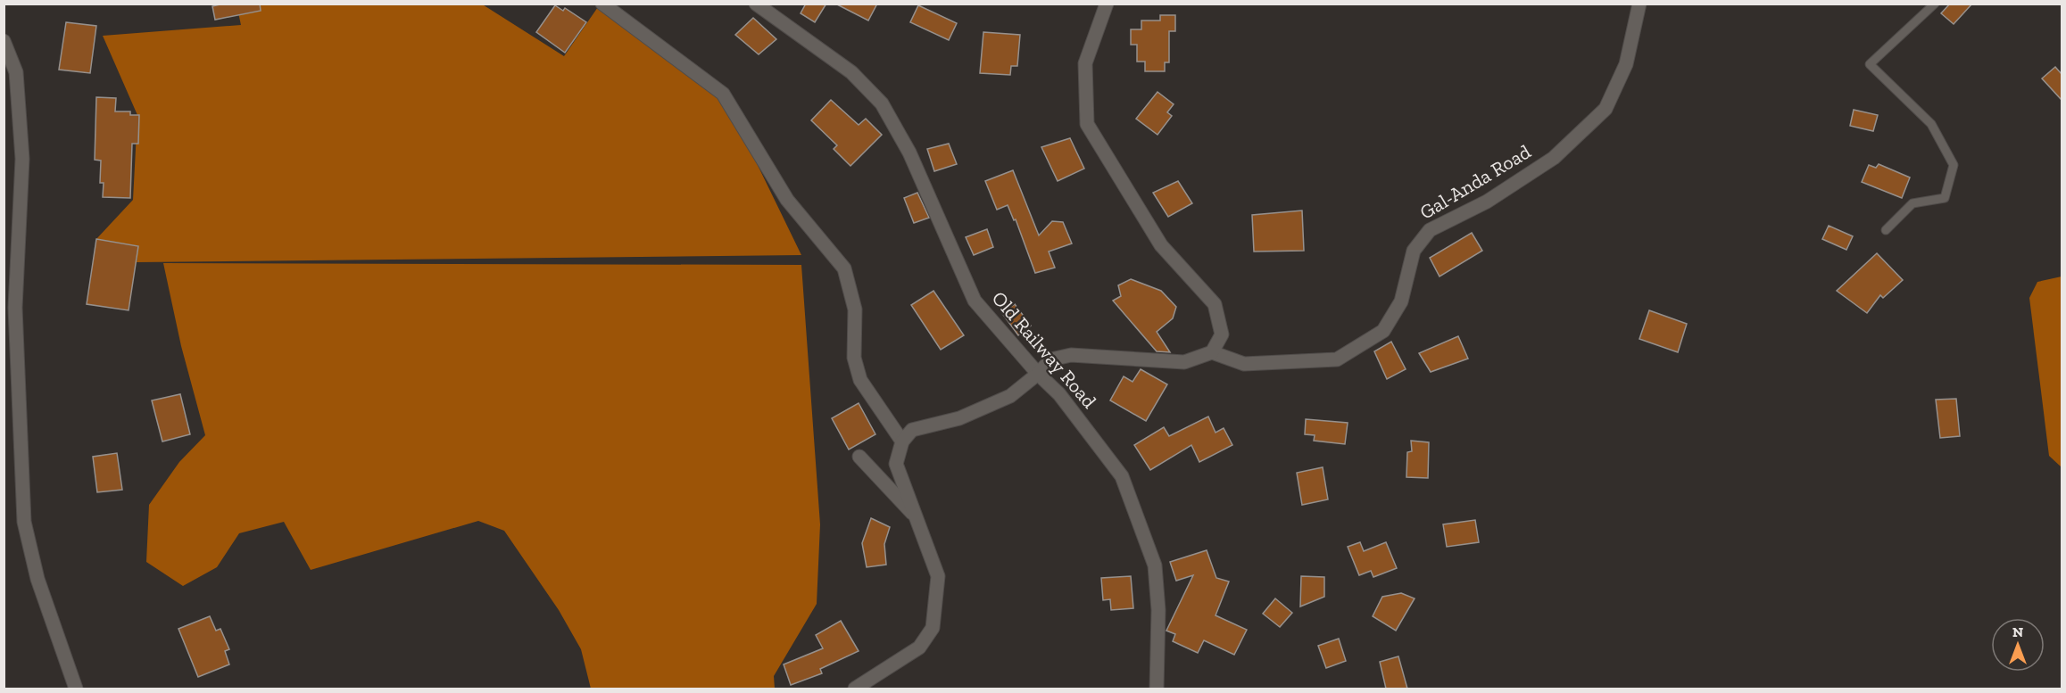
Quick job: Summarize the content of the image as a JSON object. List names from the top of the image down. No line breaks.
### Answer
{"streets":{"street":["Gal-Anda Road","Old Railway Road"]},"north":"top"}
